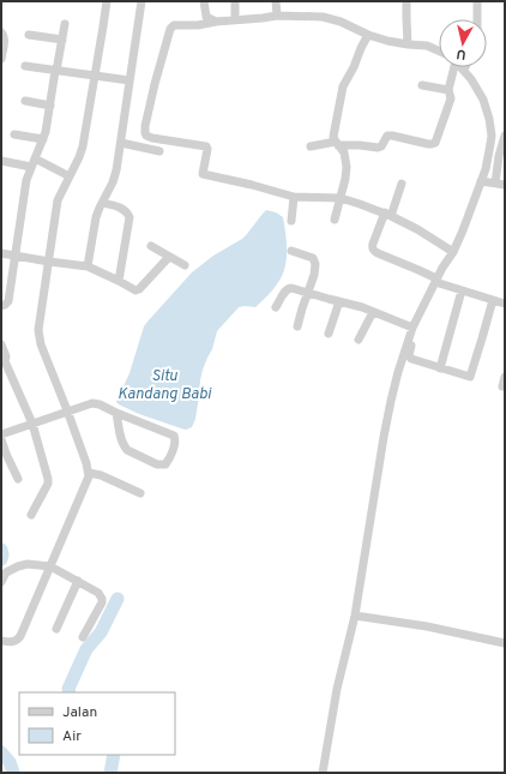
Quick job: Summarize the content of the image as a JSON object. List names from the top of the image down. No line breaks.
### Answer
{"water":["Situ Kandang Babi"],"legend":["Jalan","Air"],"north":"bottom"}
